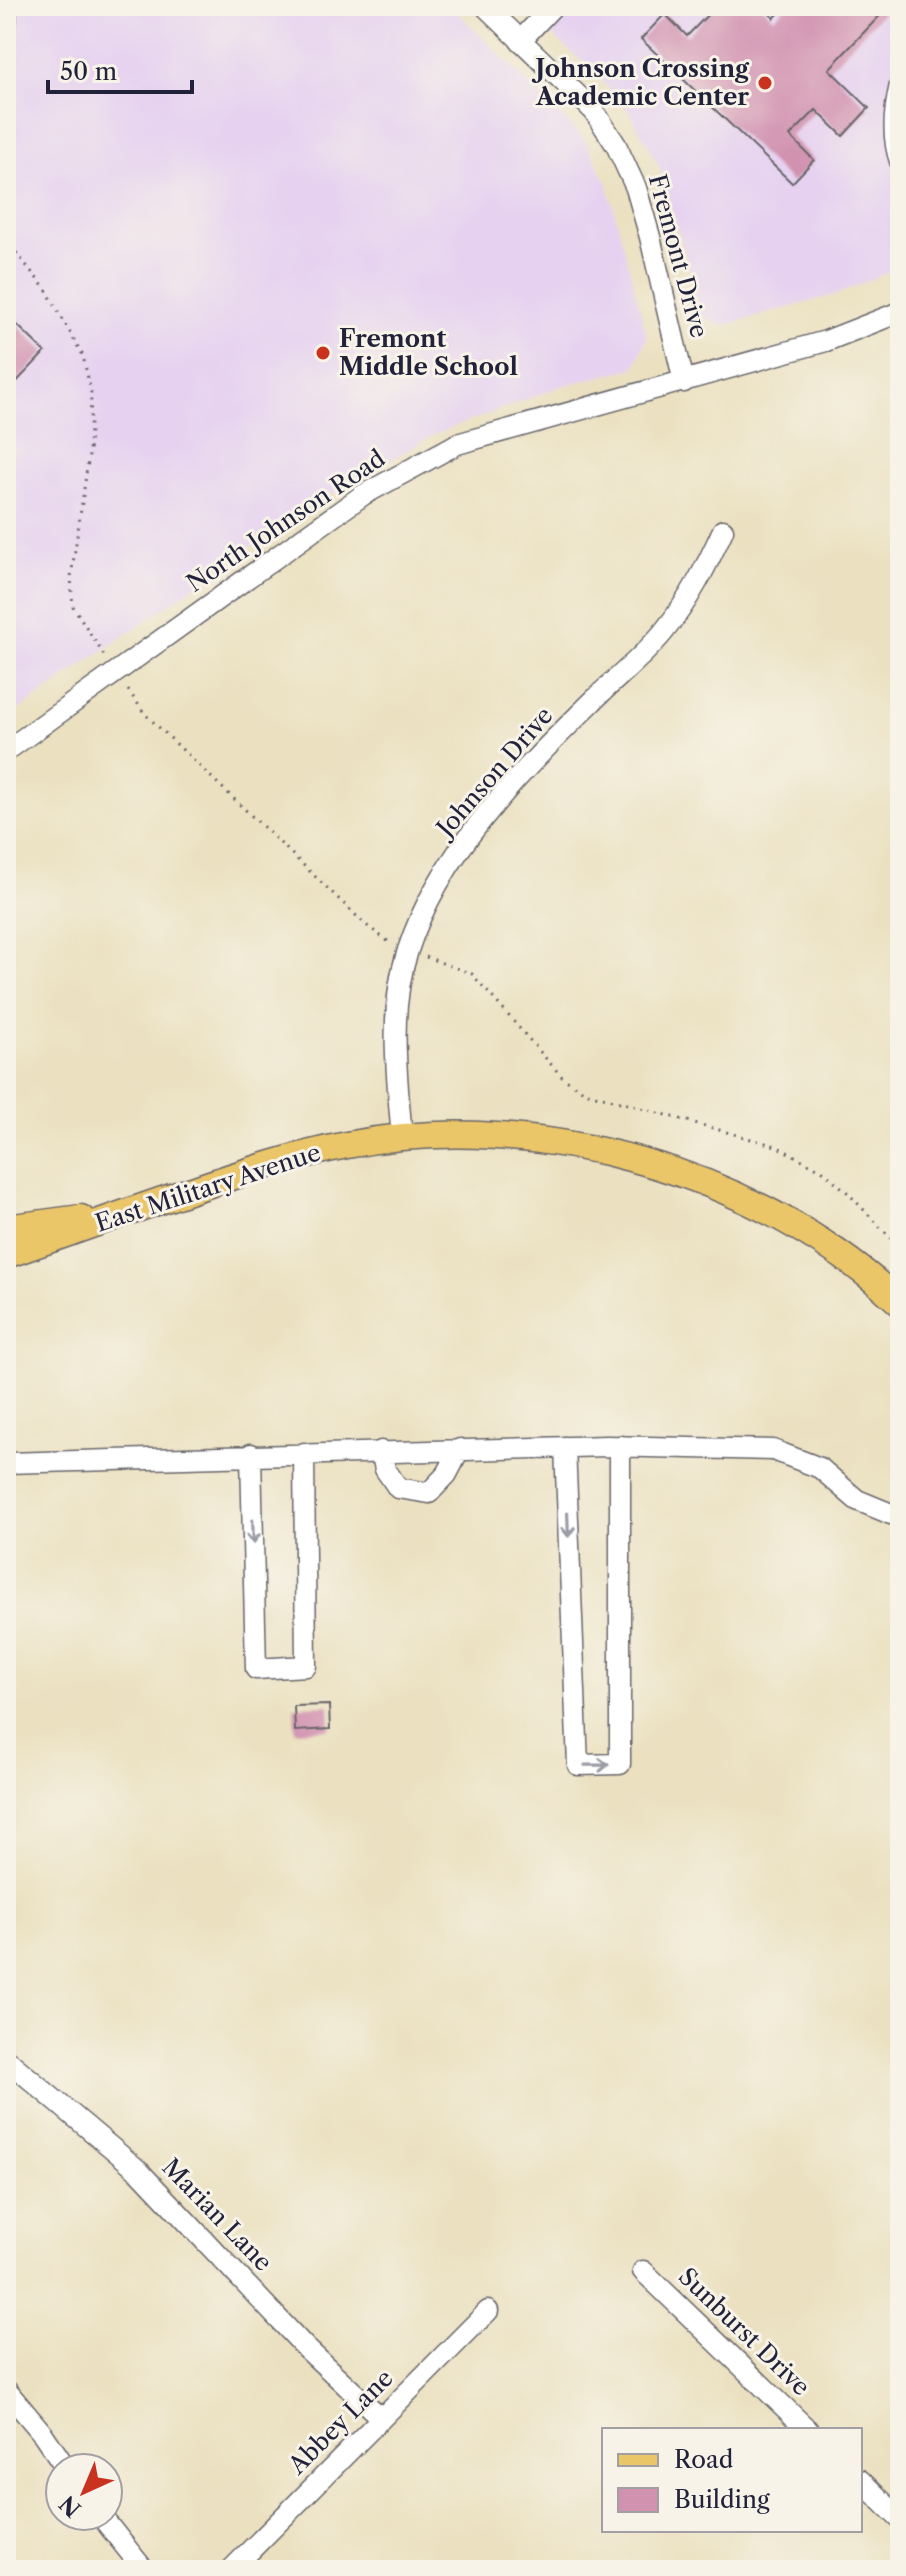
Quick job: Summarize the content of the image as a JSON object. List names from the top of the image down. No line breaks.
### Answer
{"streets":{"main road":["East Military Avenue"],"street":["Fremont Drive","North Johnson Road","Johnson Drive","Marian Lane","Sunburst Drive","Abbey Lane"]},"crossings":[["Fremont Drive","North Johnson Road"],["Johnson Drive","East Military Avenue"],["Marian Lane","Abbey Lane"]],"places":["Johnson Crossing Academic Center","Fremont Middle School"],"legend":["Road","Building"],"scale_bar":"50 m","north":"bottom left"}
